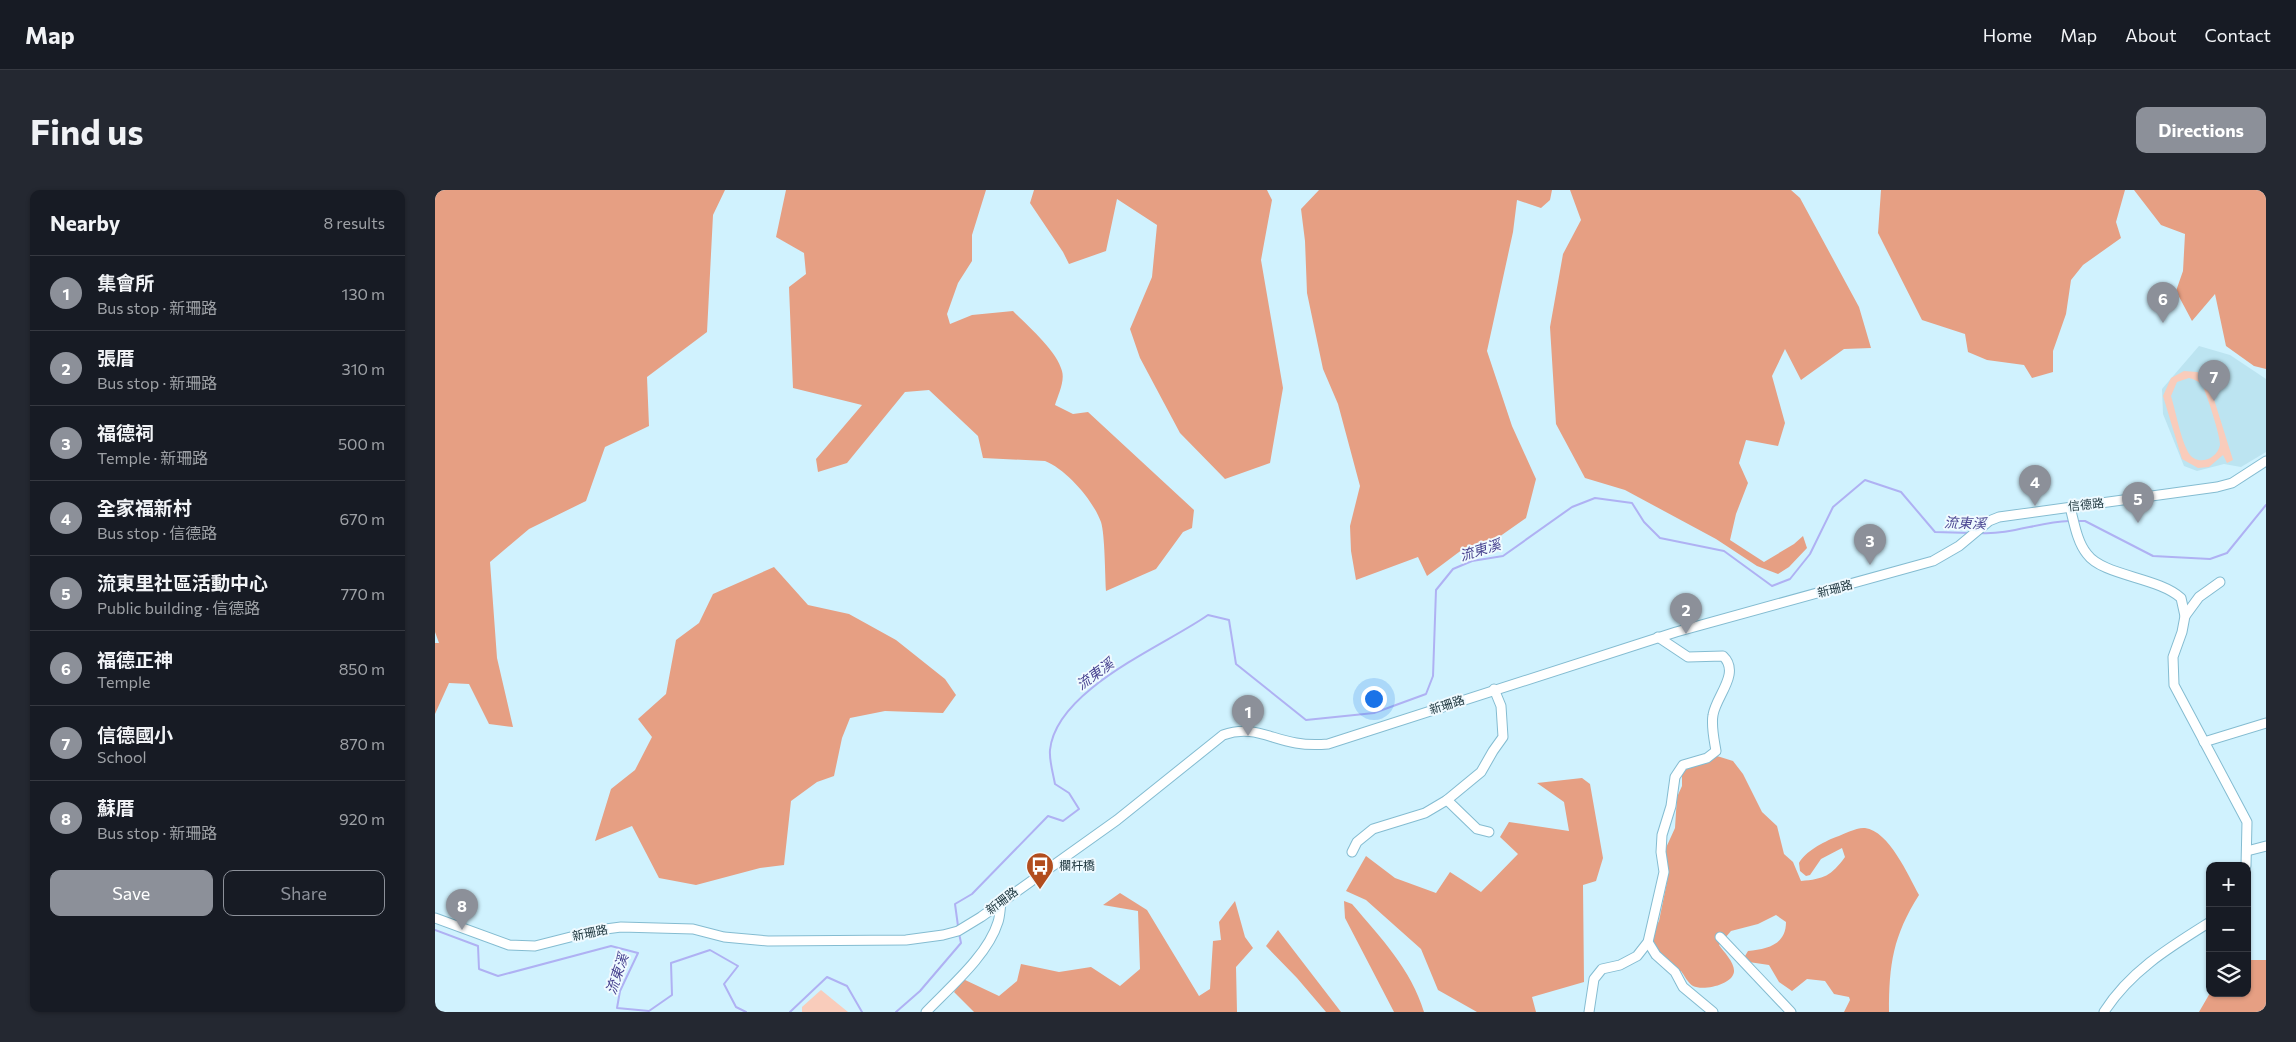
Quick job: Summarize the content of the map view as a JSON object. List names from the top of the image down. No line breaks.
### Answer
{"streets":{"street":["信德路","新珊路"]},"crossings":[["信德路","新珊路"]],"water":["流東溪"],"places":{"bus stop":["欄杆橋"]},"page":{"header":"Map","nav":["Home","Map","About","Contact"],"buttons":["Directions",["Save","Share"]],"title":"Find us","heading":["Nearby","8 results"],"list":[{"mark":"1","name":"集會所","note":"Bus stop · 新珊路","value":"130 m"},{"mark":"2","name":"張厝","note":"Bus stop · 新珊路","value":"310 m"},{"mark":"3","name":"福德祠","note":"Temple · 新珊路","value":"500 m"},{"mark":"4","name":"全家福新村","note":"Bus stop · 信德路","value":"670 m"},{"mark":"5","name":"流東里社區活動中心","note":"Public building · 信德路","value":"770 m"},{"mark":"6","name":"福德正神","note":"Temple","value":"850 m"},{"mark":"7","name":"信德國小","note":"School","value":"870 m"},{"mark":"8","name":"蘇厝","note":"Bus stop · 新珊路","value":"920 m"}],"pins":["6","7","4","5","3","2","1","8"],"map_buttons":["+","−"]}}
